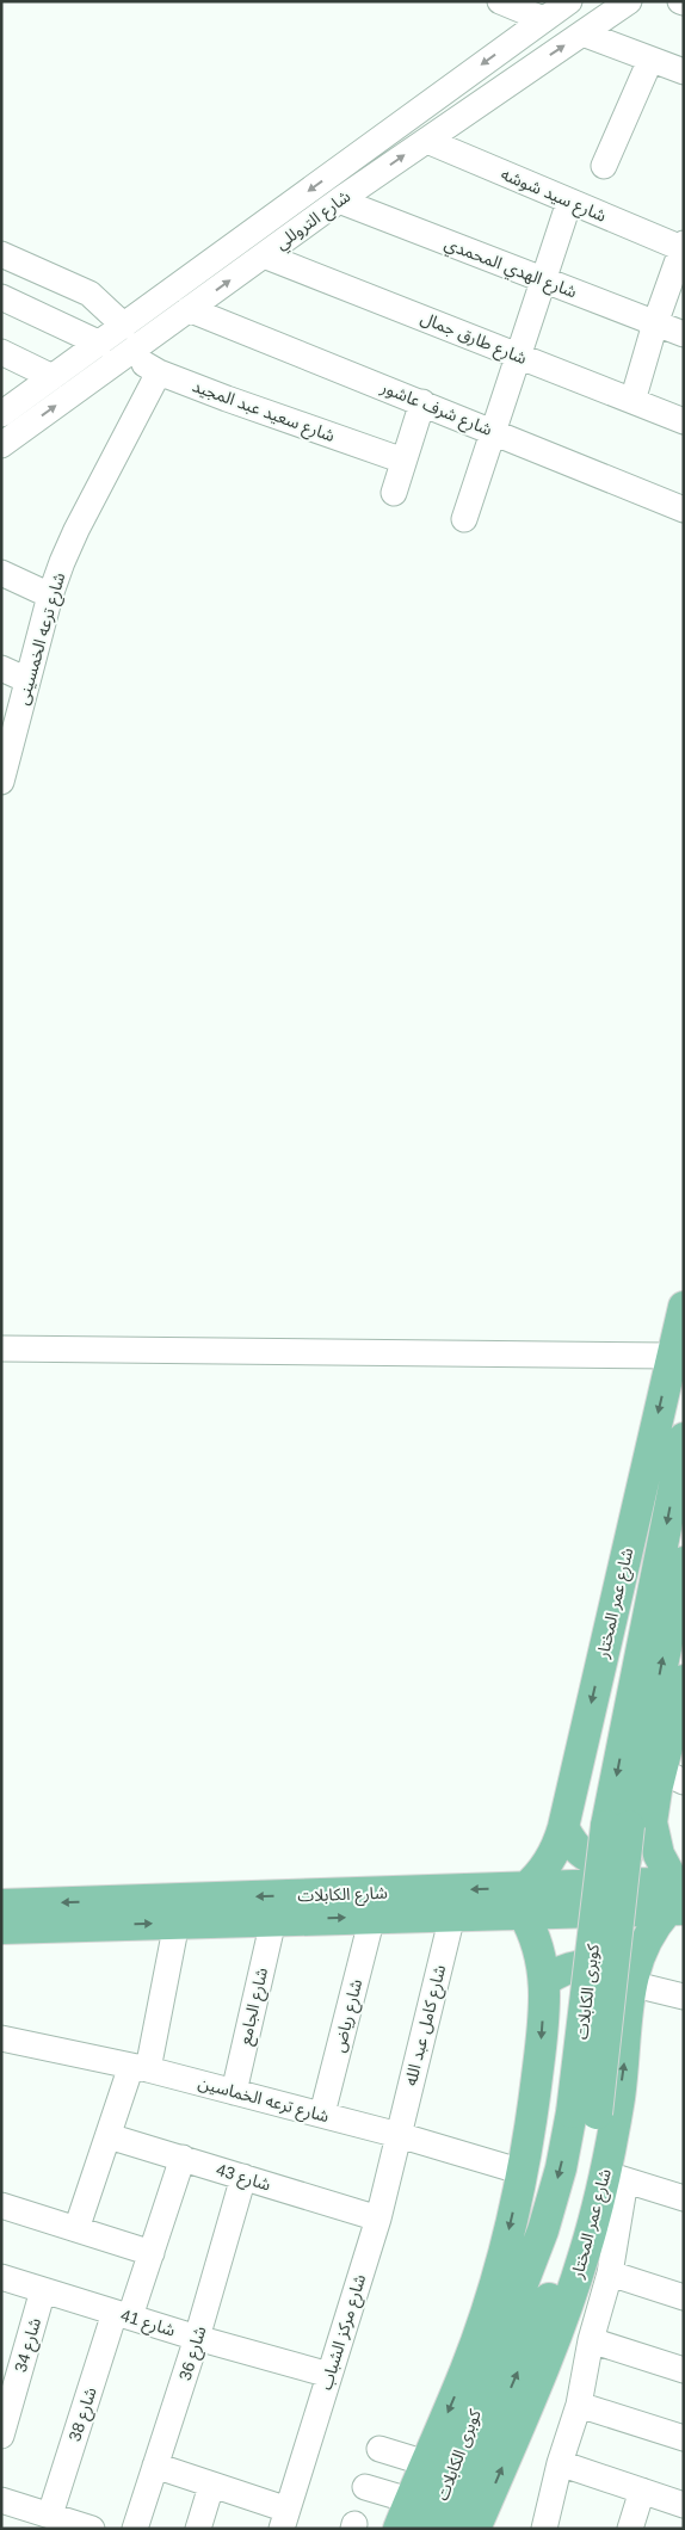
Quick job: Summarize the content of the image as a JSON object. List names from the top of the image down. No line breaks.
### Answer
{"streets":{"main road":["شارع عمر المختار","شارع الكابلات","كوبرى الكابلات"],"street":["شارع سيد شوشه","شارع التروللي","شارع الهدي المحمدي","شارع طارق جمال","شارع شرف عاشور","شارع سعيد عبد المجيد","شارع ترعه الخمسينى","شارع الجامع","شارع رياض","شارع كامل عبد الله","شارع ترعه الخماسين","شارع 43","شارع 41","شارع مركز الشباب","شارع 34","شارع 36","شارع 38"]},"crossings":[["شارع سيد شوشه","شارع التروللي"],["شارع التروللي","شارع الهدي المحمدي"],["شارع التروللي","شارع طارق جمال"],["شارع التروللي","شارع شرف عاشور"],["شارع التروللي","شارع سعيد عبد المجيد"],["شارع سعيد عبد المجيد","شارع ترعه الخمسينى"],["شارع عمر المختار","شارع الكابلات"],["شارع الكابلات","شارع الجامع"],["شارع الكابلات","شارع رياض"],["شارع الكابلات","شارع كامل عبد الله"],["شارع الجامع","شارع ترعه الخماسين"],["شارع رياض","شارع ترعه الخماسين"],["شارع كامل عبد الله","شارع ترعه الخماسين"],["شارع كامل عبد الله","شارع مركز الشباب"],["شارع ترعه الخماسين","شارع مركز الشباب"],["شارع 43","شارع مركز الشباب"],["شارع 43","شارع 36"],["شارع 43","شارع 38"],["شارع 41","شارع مركز الشباب"],["شارع 41","شارع 34"],["شارع 41","شارع 36"],["شارع 41","شارع 38"]]}
